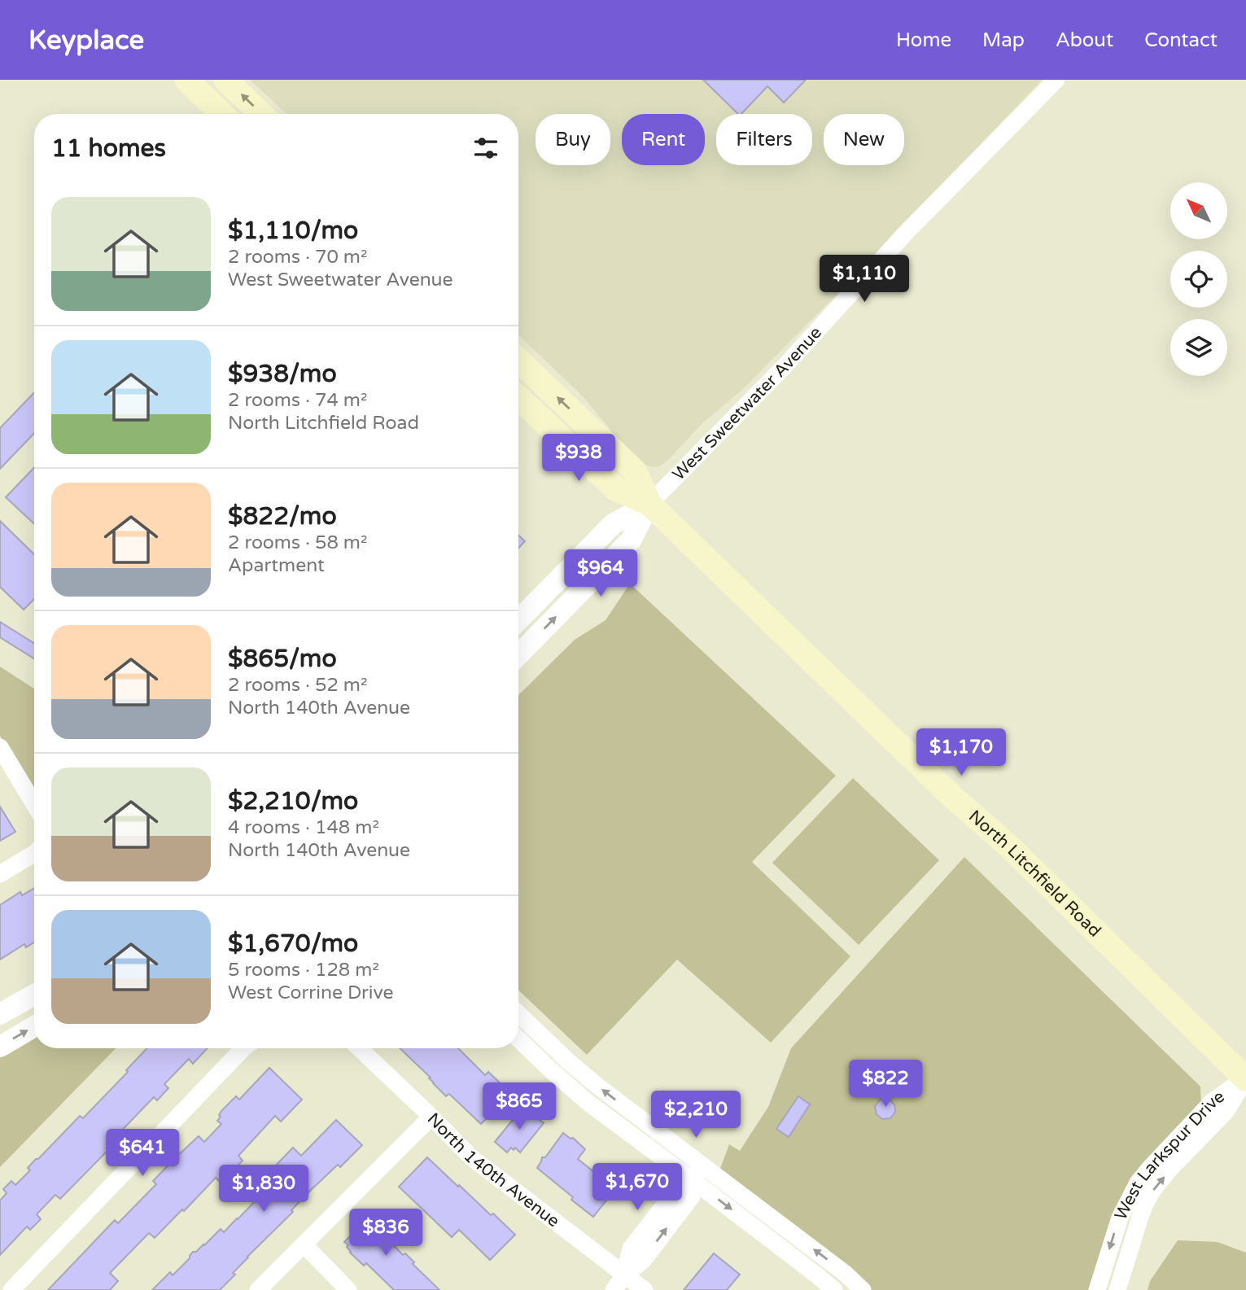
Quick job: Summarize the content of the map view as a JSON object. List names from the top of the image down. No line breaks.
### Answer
{"streets":{"main road":["North Litchfield Road"],"street":["West Sweetwater Avenue","West Larkspur Drive","North 140th Avenue"]},"crossings":[["West Sweetwater Avenue","North Litchfield Road"],["North Litchfield Road","West Larkspur Drive"]],"north":"top left","page":{"header":"Keyplace","nav":["Home","Map","About","Contact"],"chip":["Buy","Rent","Filters","New"],"heading":"11 homes","list":[{"name":"$1,110/mo","note":"2 rooms · 70 m² · West Sweetwater Avenue"},{"name":"$938/mo","note":"2 rooms · 74 m² · North Litchfield Road"},{"name":"$822/mo","note":"2 rooms · 58 m² · Apartment"},{"name":"$865/mo","note":"2 rooms · 52 m² · North 140th Avenue"},{"name":"$2,210/mo","note":"4 rooms · 148 m² · North 140th Avenue"},{"name":"$1,670/mo","note":"5 rooms · 128 m² · West Corrine Drive"}],"price":["$1,110","$938","$964","$1,170","$822","$865","$2,210","$641","$1,670","$1,830","$836"]}}
